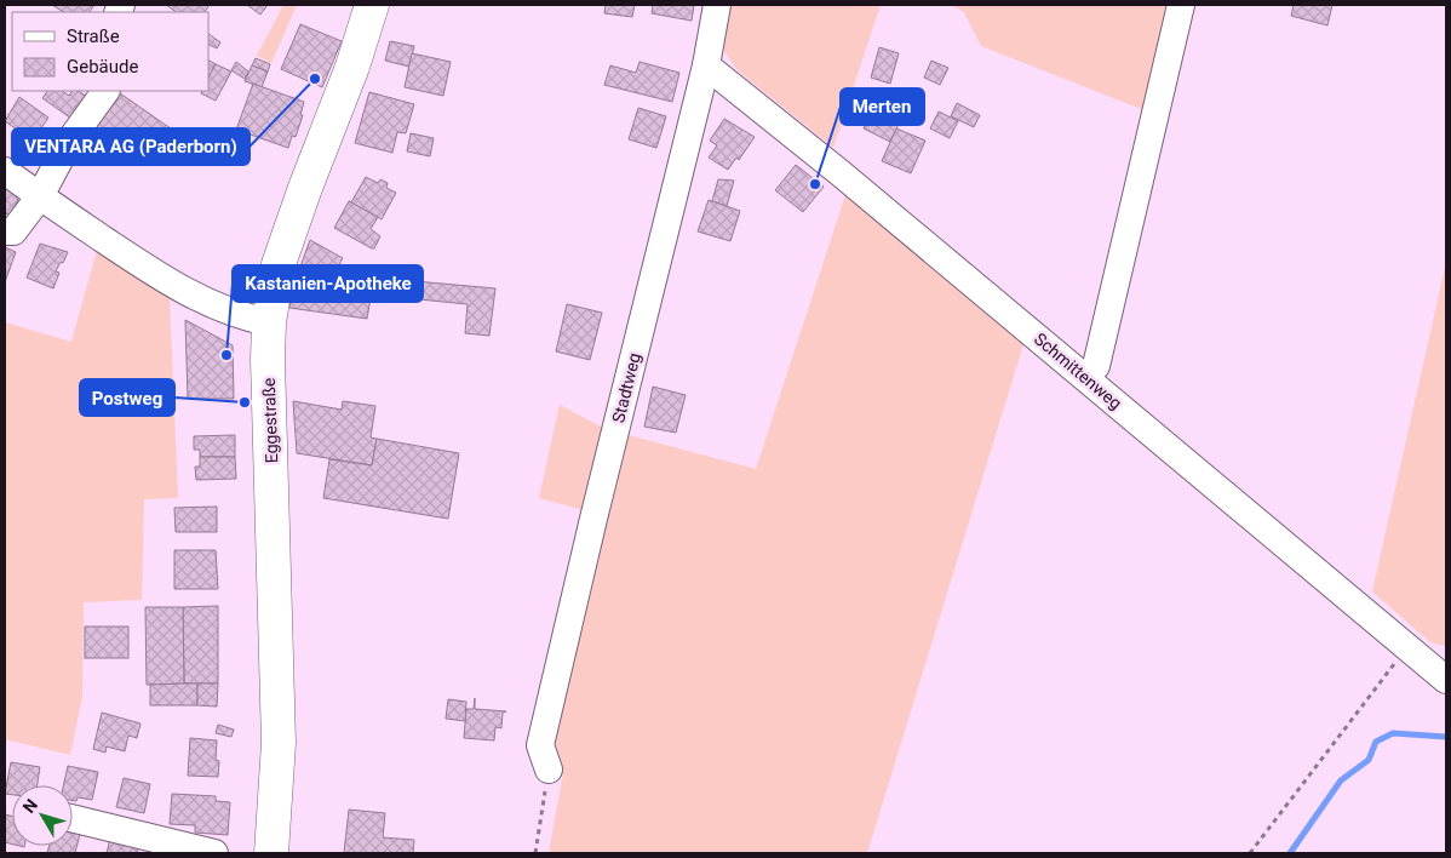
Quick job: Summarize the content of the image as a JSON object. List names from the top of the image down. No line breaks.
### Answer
{"streets":{"main road":["Eggestraße"],"street":["Schmittenweg","Stadtweg"]},"crossings":[["Schmittenweg","Stadtweg"]],"places":["VENTARA AG (Paderborn)","Merten","Kastanien-Apotheke","Postweg"],"legend":["Straße","Gebäude"],"north":"top left"}
